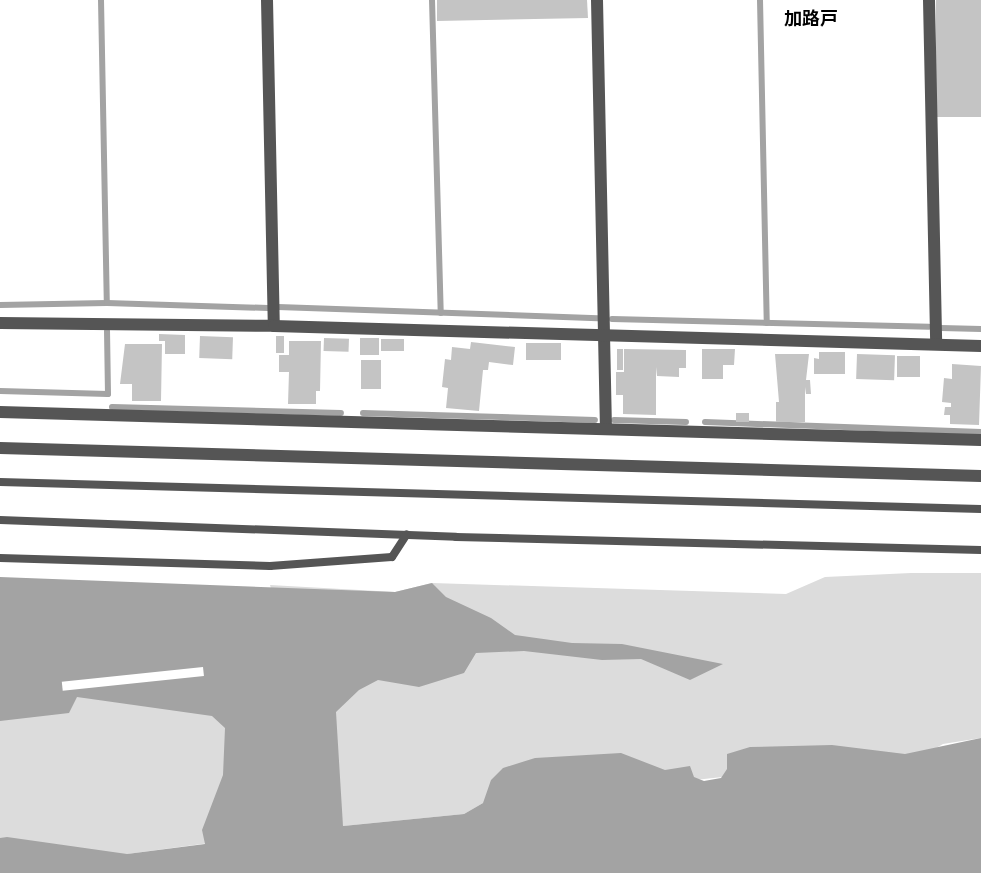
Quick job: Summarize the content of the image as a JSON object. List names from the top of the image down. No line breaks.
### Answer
{"districts":["加路戸"]}
